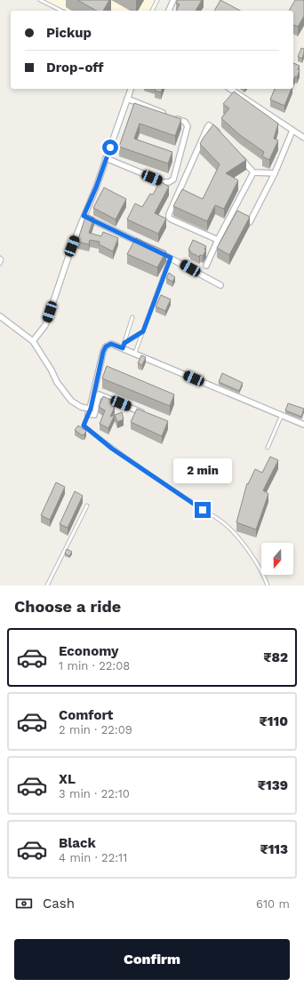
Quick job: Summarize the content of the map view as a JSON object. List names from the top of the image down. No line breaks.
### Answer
{"north":"bottom","page":{"banner":["Pickup","Drop-off"],"bubble":"2 min","heading":"Choose a ride","list":[{"name":"Economy","note":"1 min · 22:08","value":"₹82"},{"name":"Comfort","note":"2 min · 22:09","value":"₹110"},{"name":"XL","note":"3 min · 22:10","value":"₹139"},{"name":"Black","note":"4 min · 22:11","value":"₹113"}],"pay":["Cash","610 m"],"buttons":"Confirm"}}
